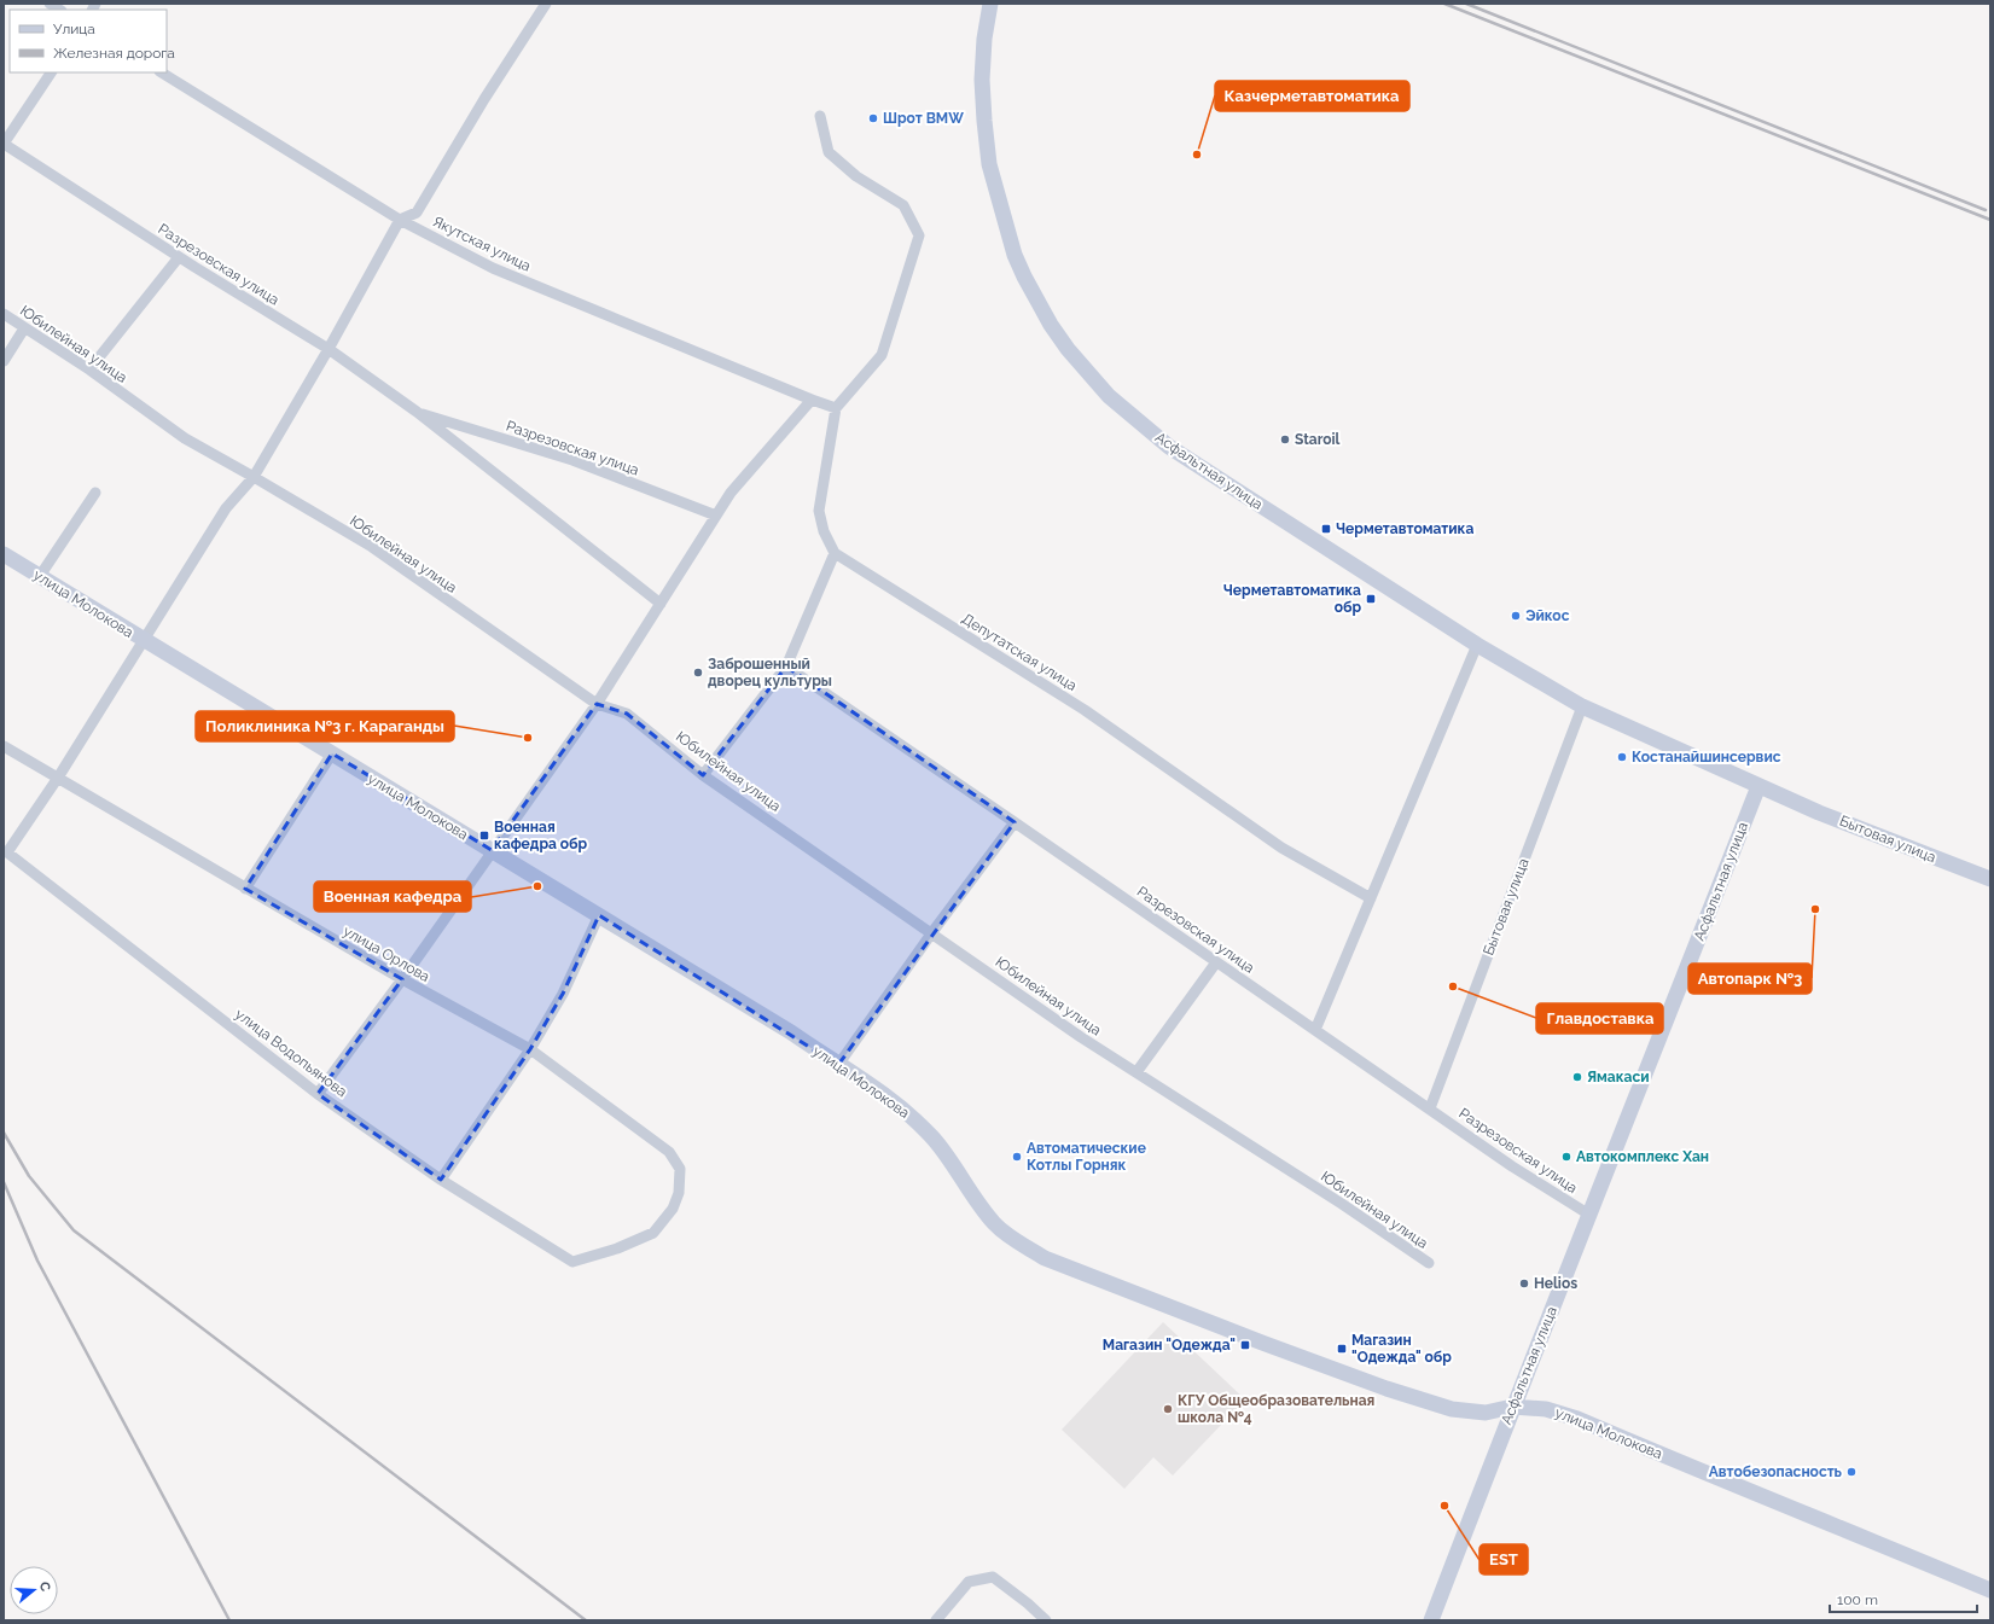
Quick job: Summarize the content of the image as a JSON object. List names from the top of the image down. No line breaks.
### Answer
{"streets":{"main road":["Асфальтная улица","улица Молокова","Бытовая улица"],"street":["Якутская улица","Разрезовская улица","Юбилейная улица","Депутатская улица","улица Орлова","улица Водопьянова"]},"crossings":[["Разрезовская улица","Асфальтная улица"],["Разрезовская улица","Бытовая улица"],["Асфальтная улица","улица Молокова"],["Асфальтная улица","Бытовая улица"],["улица Орлова","улица Водопьянова"]],"places":{"other":["Шрот BMW","Казчерметавтоматика","Staroil","Эйкос","Заброшенный дворец культуры","Поликлиника №3 г. Караганды","Костанайшинсервис","Военная кафедра","Автопарк №3","Главдоставка","Ямакаси","Автоматические Котлы Горняк","Автокомплекс Хан","Helios","КГУ Общеобразовательная школа №4","Автобезопасность","EST"],"transit":["Черметавтоматика","Черметавтоматика обр","Военная кафедра обр","Магазин \"Одежда\"","Магазин \"Одежда\" обр"]},"legend":["Улица","Железная дорога"],"scale_bar":"100 m","north":"right"}
